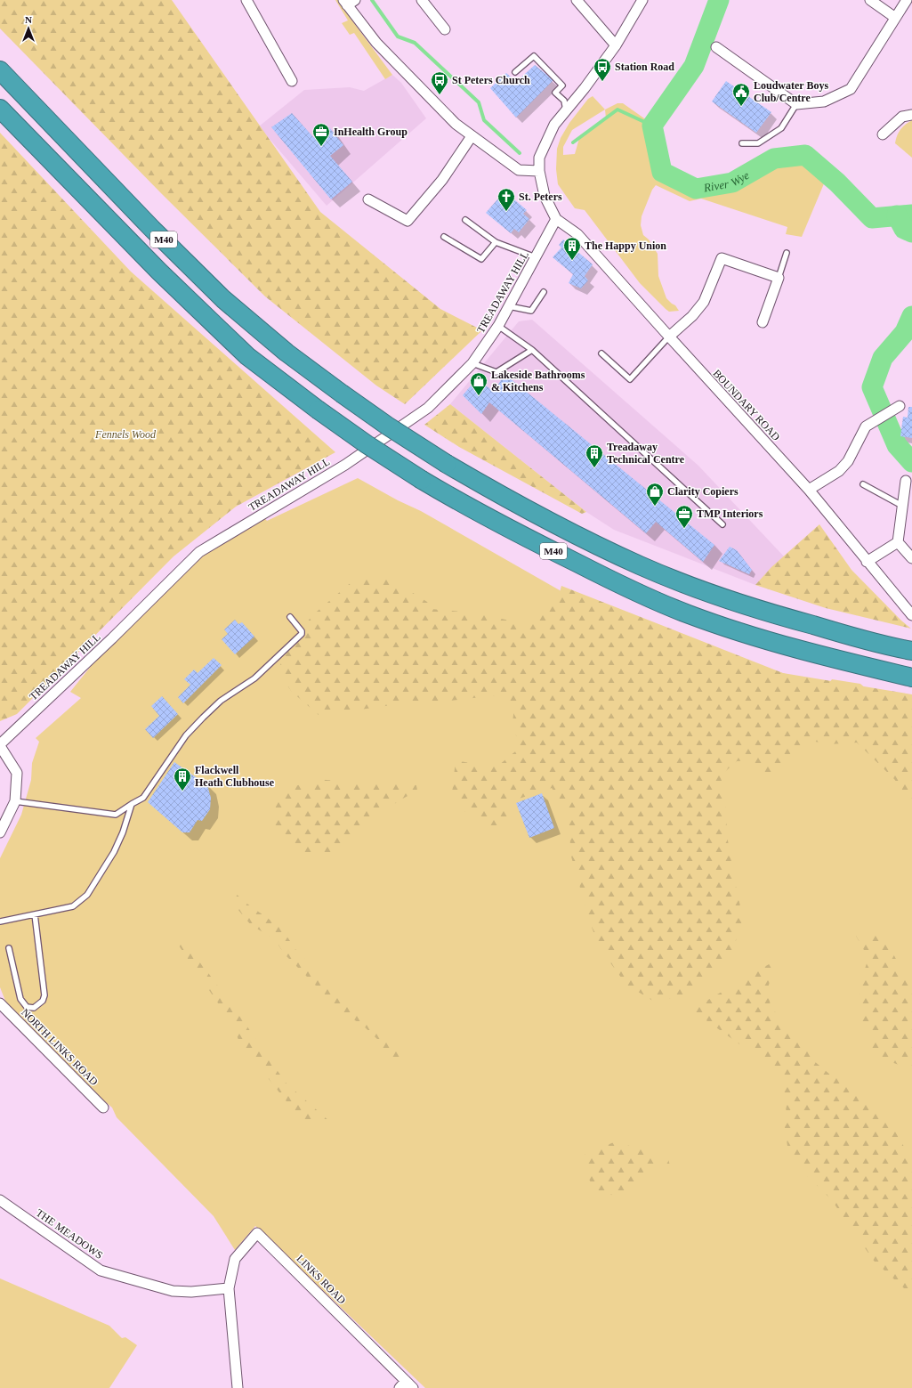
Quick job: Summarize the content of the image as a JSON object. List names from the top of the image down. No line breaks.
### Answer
{"streets":{"highway":["M40"],"street":["TREADAWAY HILL","BOUNDARY ROAD","NORTH LINKS ROAD","THE MEADOWS","LINKS ROAD"]},"crossings":[["TREADAWAY HILL","BOUNDARY ROAD"],["THE MEADOWS","LINKS ROAD"]],"water":["River Wye"],"parks":["Fennels Wood"],"places":{"bus stop":["Station Road","St Peters Church"],"public building":["Loudwater Boys Club/Centre"],"office":["InHealth Group","TMP Interiors"],"church":["St. Peters"],"building":["The Happy Union","Treadaway Technical Centre","Flackwell Heath Clubhouse"],"shop":["Lakeside Bathrooms & Kitchens","Clarity Copiers"]},"north":"top"}
